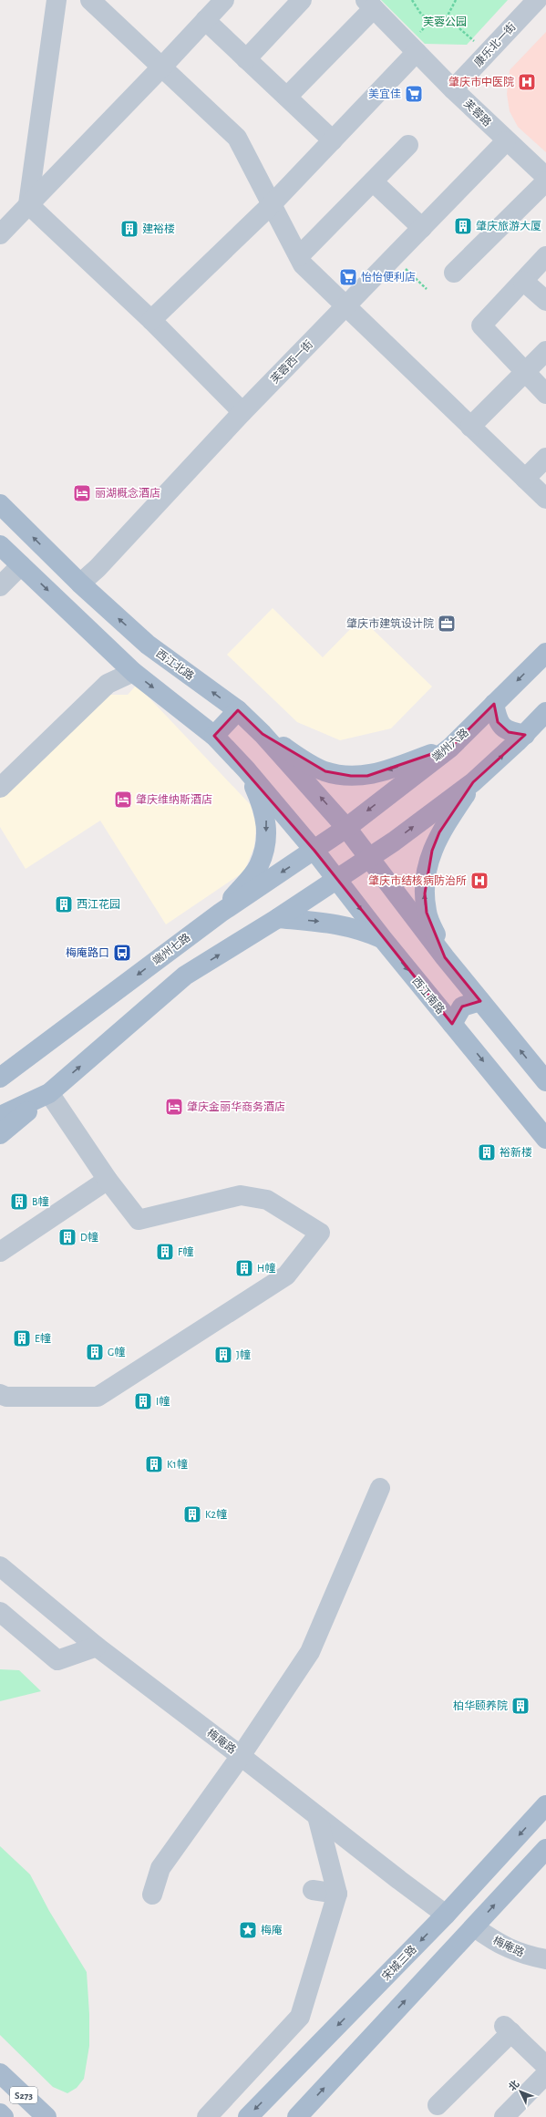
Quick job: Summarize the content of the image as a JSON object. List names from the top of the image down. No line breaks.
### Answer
{"streets":{"main road":["西江北路","端州六路","端州七路","西江南路","宋城三路","S273"],"street":["康乐北一街","芙蓉路","芙蓉西一街","梅庵路"]},"crossings":[["康乐北一街","芙蓉路"],["芙蓉路","芙蓉西一街"],["芙蓉西一街","西江北路"],["西江北路","端州六路"],["西江北路","端州七路"],["端州六路","端州七路"],["端州七路","西江南路"],["梅庵路","宋城三路"]],"parks":["芙蓉公园"],"places":{"hospital":["肇庆市中医院","肇庆市结核病防治所"],"supermarket":["美宜佳","怡怡便利店"],"building":["肇庆旅游大厦","建裕楼","西江花园","裕新楼","B幢","D幢","F幢","H幢","E幢","G幢","J幢","I幢","K1幢","K2幢","柏华颐养院"],"hotel":["丽湖概念酒店","肇庆维纳斯酒店","肇庆金丽华商务酒店"],"office":["肇庆市建筑设计院"],"bus stop":["梅庵路口"],"place":["梅庵"]},"north":"top left"}
